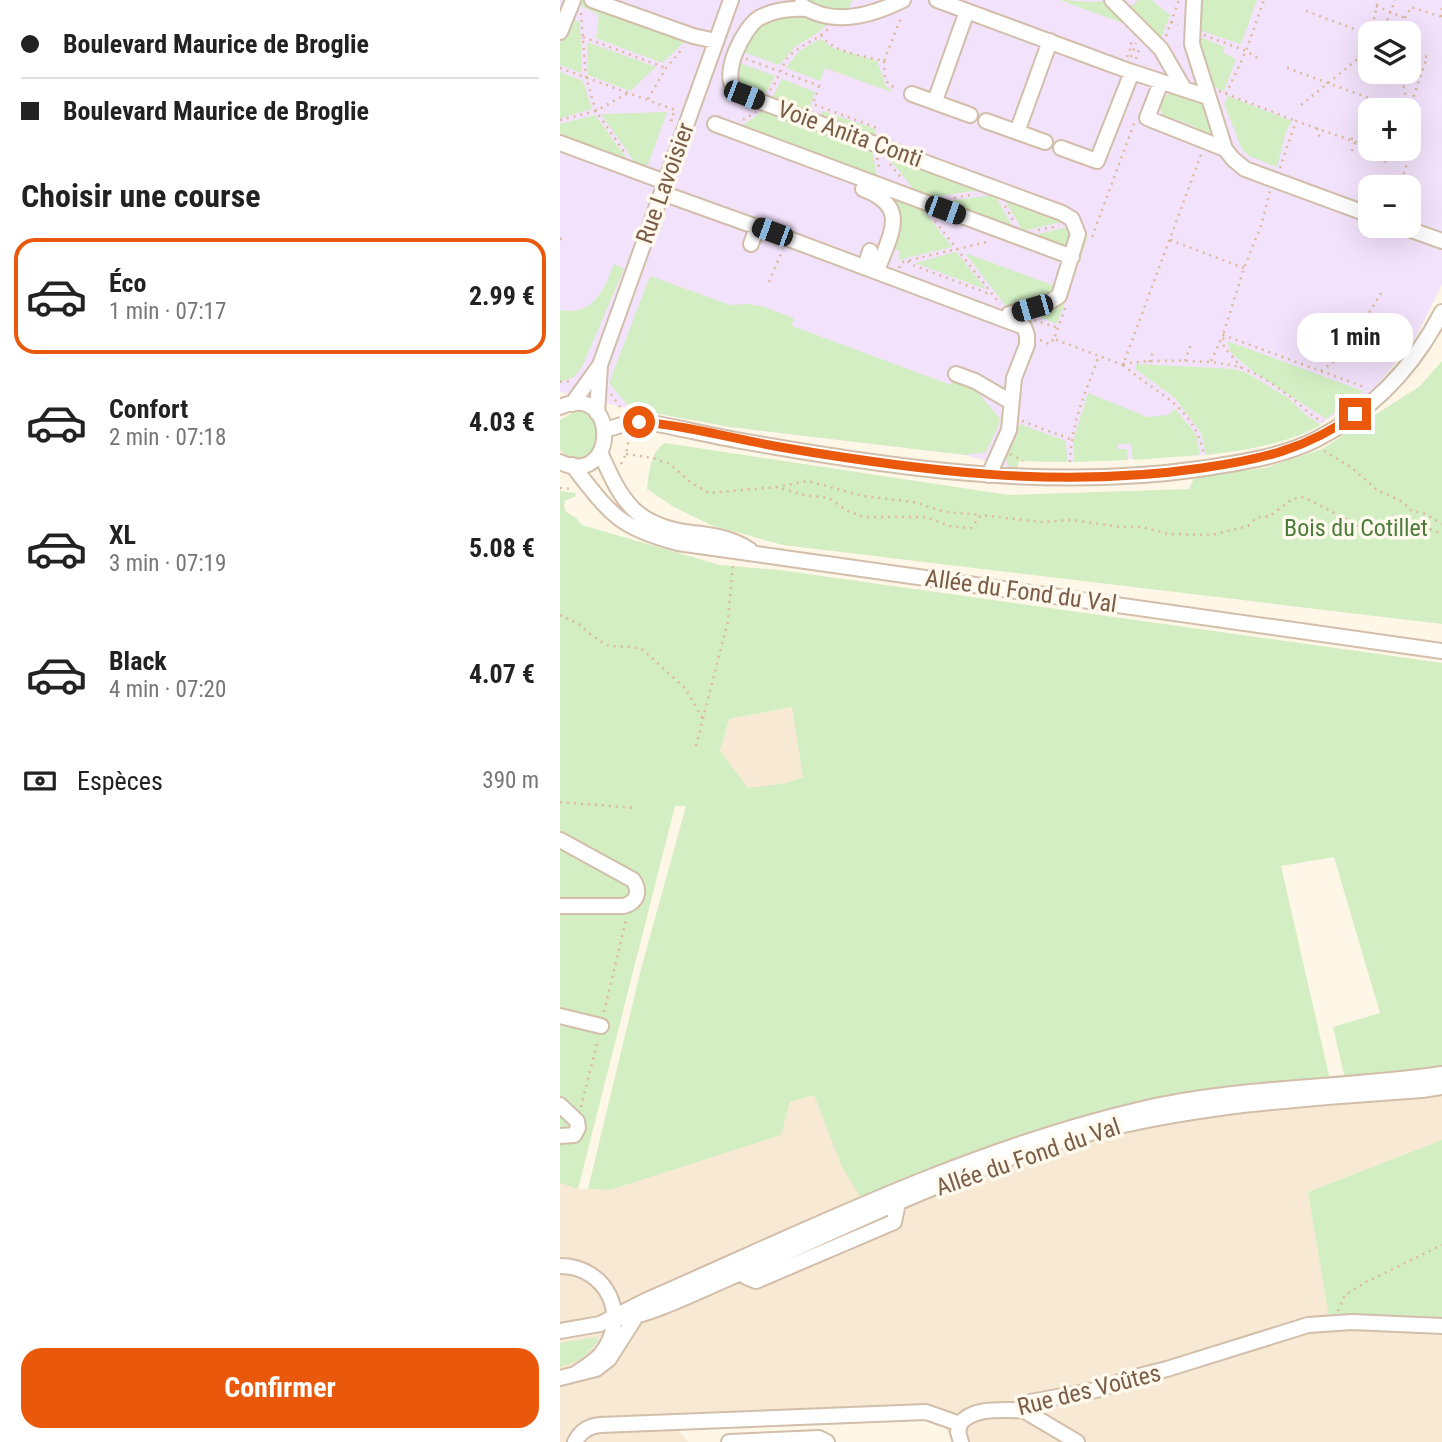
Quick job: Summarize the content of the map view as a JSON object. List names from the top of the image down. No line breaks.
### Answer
{"streets":{"street":["Voie Anita Conti","Rue Lavoisier","Allée du Fond du Val","Rue des Voûtes"]},"parks":["Bois du Cotillet"],"page":{"banner":["Boulevard Maurice de Broglie","Boulevard Maurice de Broglie"],"map_buttons":["+","−"],"heading":"Choisir une course","list":[{"name":"Éco","note":"1 min · 07:17","value":"2.99 €"},{"name":"Confort","note":"2 min · 07:18","value":"4.03 €"},{"name":"XL","note":"3 min · 07:19","value":"5.08 €"},{"name":"Black","note":"4 min · 07:20","value":"4.07 €"}],"bubble":"1 min","pay":["Espèces","390 m"],"buttons":"Confirmer"}}
